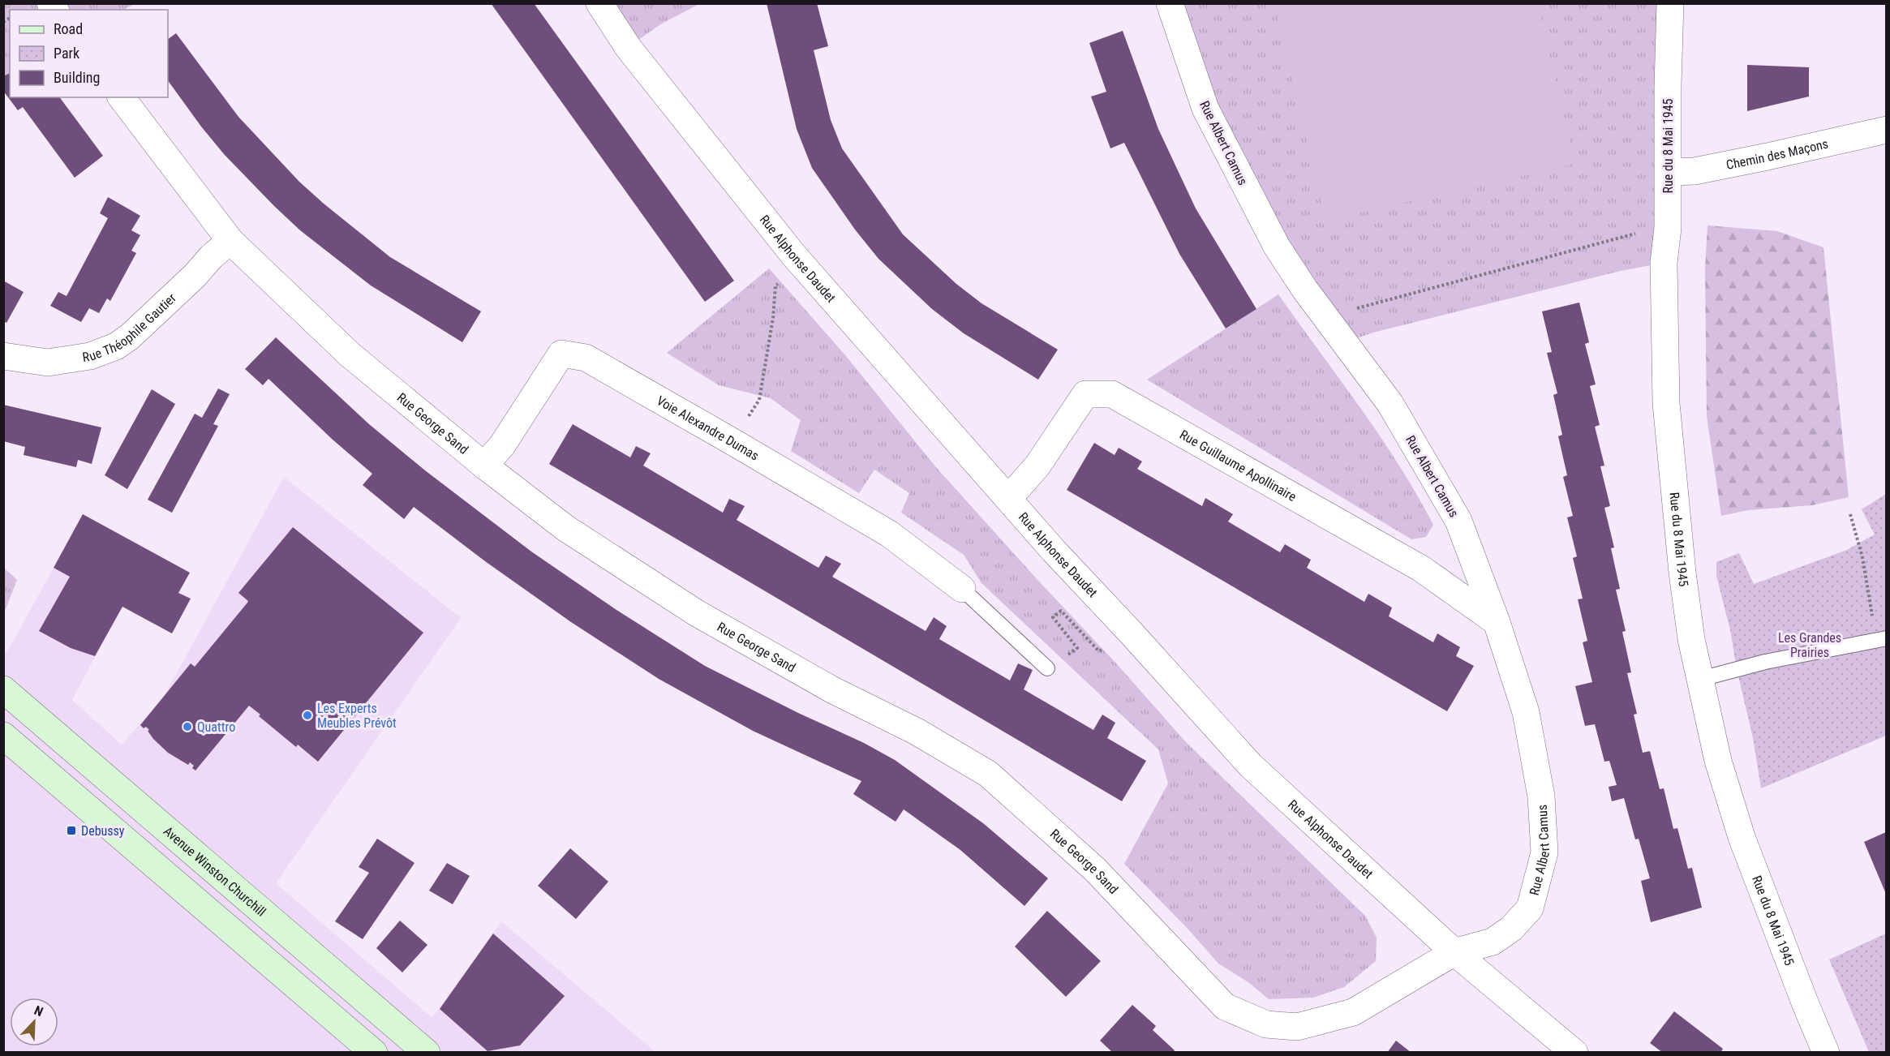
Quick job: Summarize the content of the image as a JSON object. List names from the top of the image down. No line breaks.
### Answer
{"streets":{"main road":["Avenue Winston Churchill"],"street":["Rue Albert Camus","Rue du 8 Mai 1945","Chemin des Maçons","Rue Alphonse Daudet","Rue Théophile Gautier","Rue George Sand","Voie Alexandre Dumas","Rue Guillaume Apollinaire"]},"crossings":[["Rue Albert Camus","Rue Alphonse Daudet"],["Rue Albert Camus","Rue George Sand"],["Rue Albert Camus","Rue Guillaume Apollinaire"],["Rue du 8 Mai 1945","Chemin des Maçons"],["Rue Alphonse Daudet","Rue George Sand"],["Rue Alphonse Daudet","Rue Guillaume Apollinaire"],["Rue Théophile Gautier","Rue George Sand"],["Rue George Sand","Voie Alexandre Dumas"]],"parks":["Les Grandes Prairies"],"places":{"other":["Les Experts Meubles Prévôt","Quattro"],"transit":["Debussy"]},"legend":["Road","Park","Building"],"north":"top right"}
